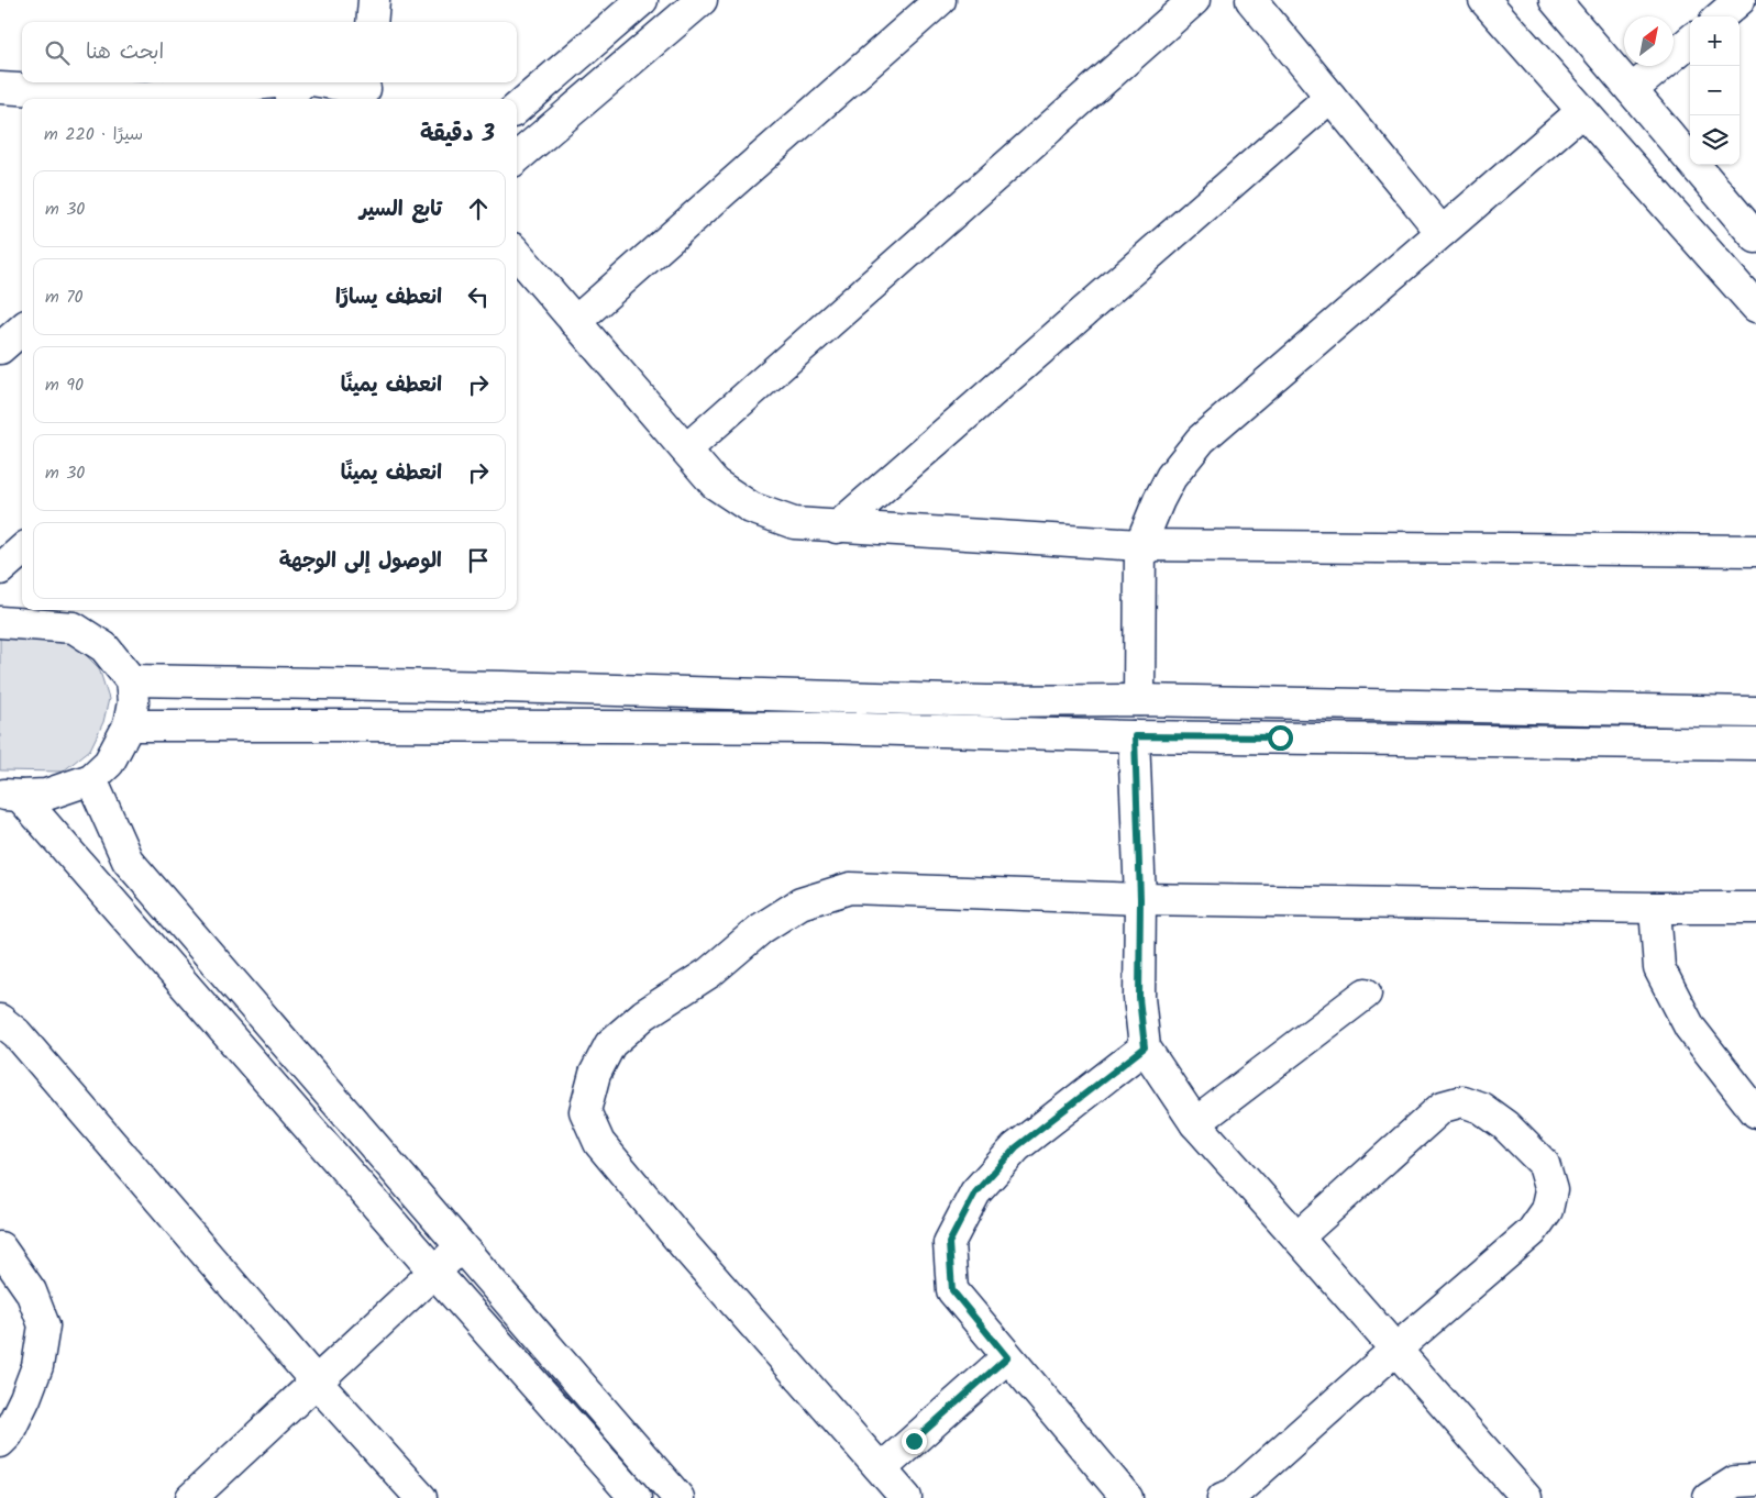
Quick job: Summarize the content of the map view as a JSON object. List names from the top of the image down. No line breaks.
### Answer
{"north":"top right","page":{"map_buttons":["+","−"],"search":"ابحث هنا","heading":["3 دقيقة","سيرًا · 220 m"],"list":[["تابع السير","30 m"],["انعطف يسارًا","70 m"],["انعطف يمينًا","90 m"],["انعطف يمينًا","30 m"],"الوصول إلى الوجهة"]}}
